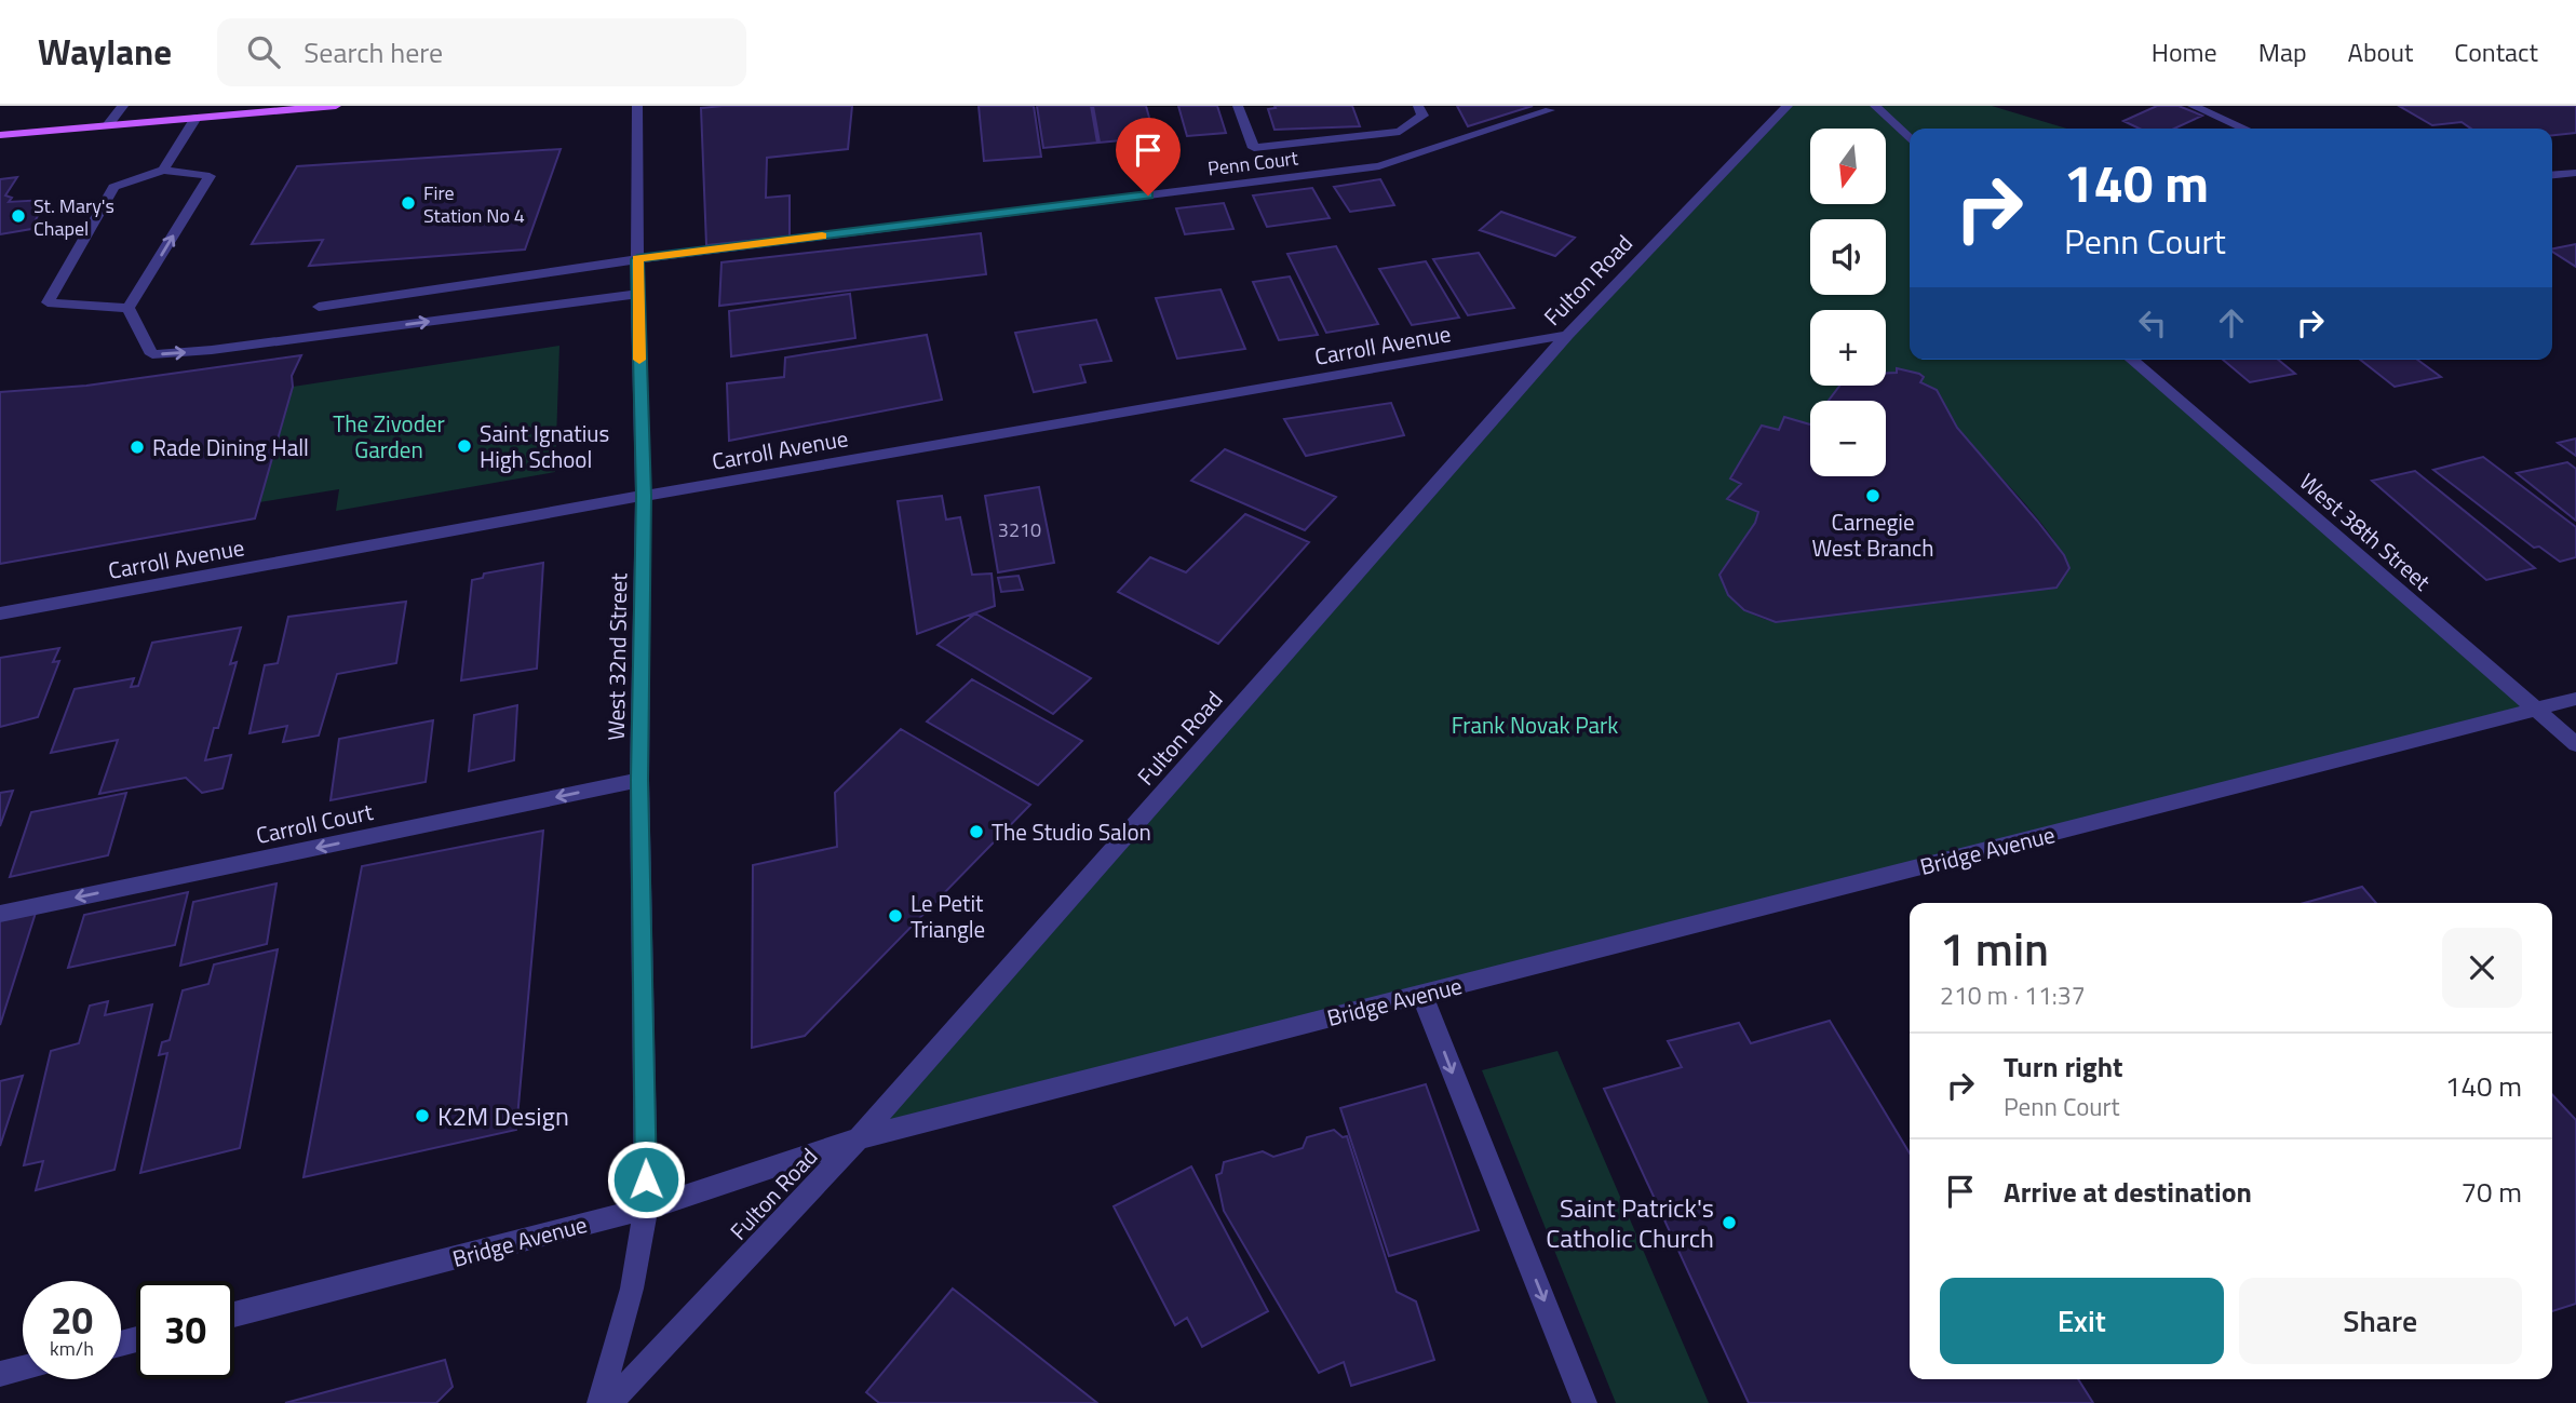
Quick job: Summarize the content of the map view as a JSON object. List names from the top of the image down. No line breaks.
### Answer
{"streets":{"street":["Penn Court","Fulton Road","Carroll Avenue","West 38th Street","West 32nd Street","Carroll Court","Bridge Avenue"]},"crossings":[["Penn Court","West 32nd Street"],["Fulton Road","Carroll Avenue"],["Fulton Road","Bridge Avenue"],["Carroll Avenue","West 32nd Street"],["West 38th Street","Bridge Avenue"],["West 32nd Street","Carroll Court"],["West 32nd Street","Bridge Avenue"]],"one_way":["Carroll Court"],"parks":["The Zivoder Garden","Frank Novak Park"],"places":["Fire Station No 4","St. Mary's Chapel","Saint Ignatius High School","Rade Dining Hall","Carnegie West Branch","The Studio Salon","Le Petit Triangle","K2M Design","Saint Patrick's Catholic Church"],"house_numbers":["3210"],"north":"bottom","page":{"header":"Waylane","search":"Search here","nav":["Home","Map","About","Contact"],"map_buttons":["+","−"],"turn":["140 m","Penn Court"],"heading":["1 min","210 m · 11:37"],"list":[{"name":"Turn right","note":"Penn Court","value":"140 m"},{"name":"Arrive at destination","value":"70 m"}],"buttons":["Exit","Share"],"speed":"20 km/h","limit":"30"}}
